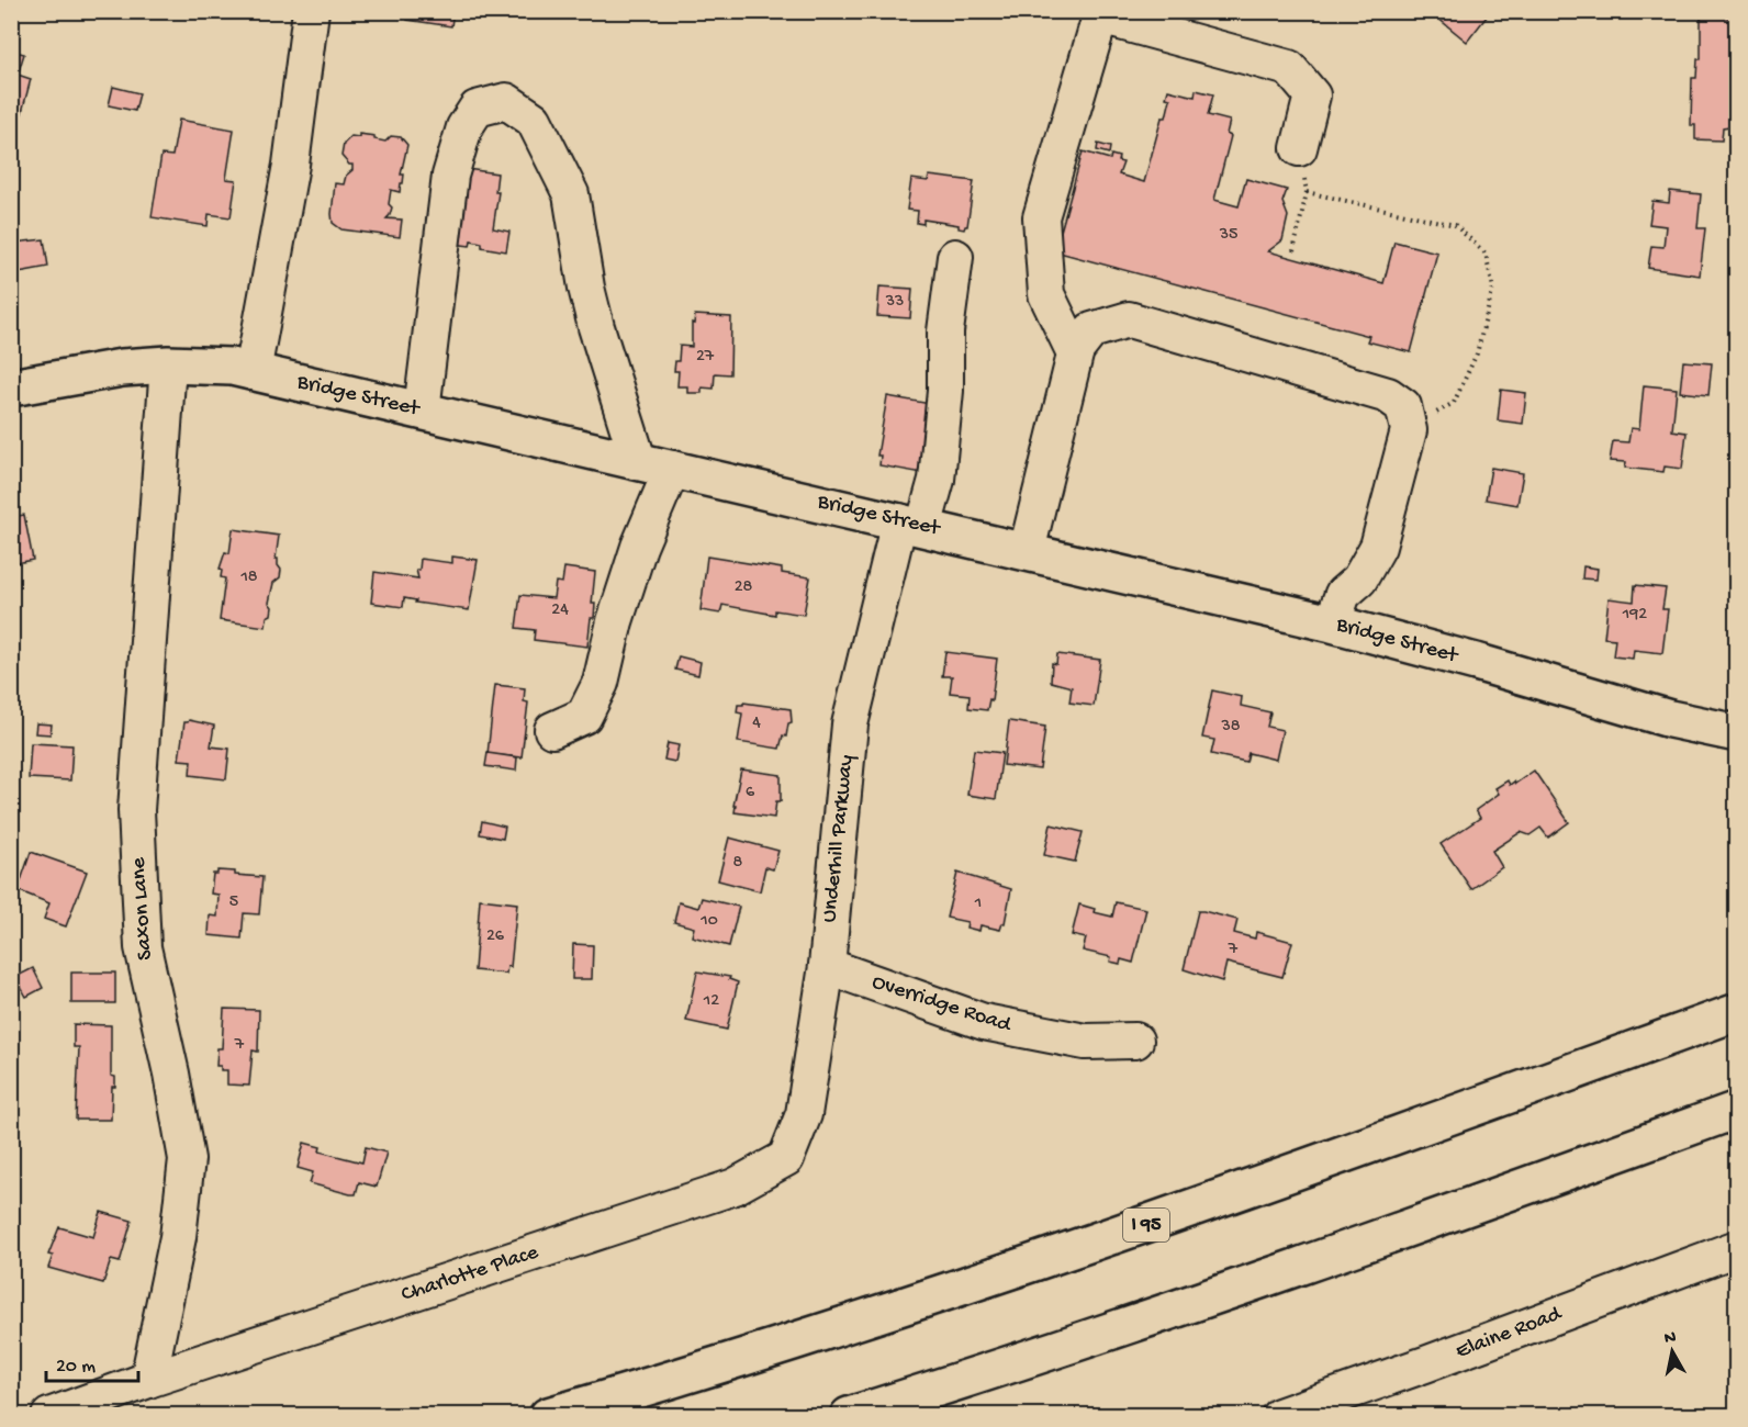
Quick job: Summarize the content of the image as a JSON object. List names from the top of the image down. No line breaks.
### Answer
{"streets":{"main road":["Bridge Street","I 95"],"street":["Underhill Parkway","Saxon Lane","Overridge Road","Charlotte Place","Elaine Road"]},"crossings":[["Bridge Street","Underhill Parkway"],["Bridge Street","Saxon Lane"],["Underhill Parkway","Overridge Road"],["Underhill Parkway","Charlotte Place"],["Saxon Lane","Charlotte Place"]],"house_numbers":["35","33","27","18","28","24","192","4","38","6","8","5","1","10","26","7","12","7"],"scale_bar":"20 m","north":"top"}
